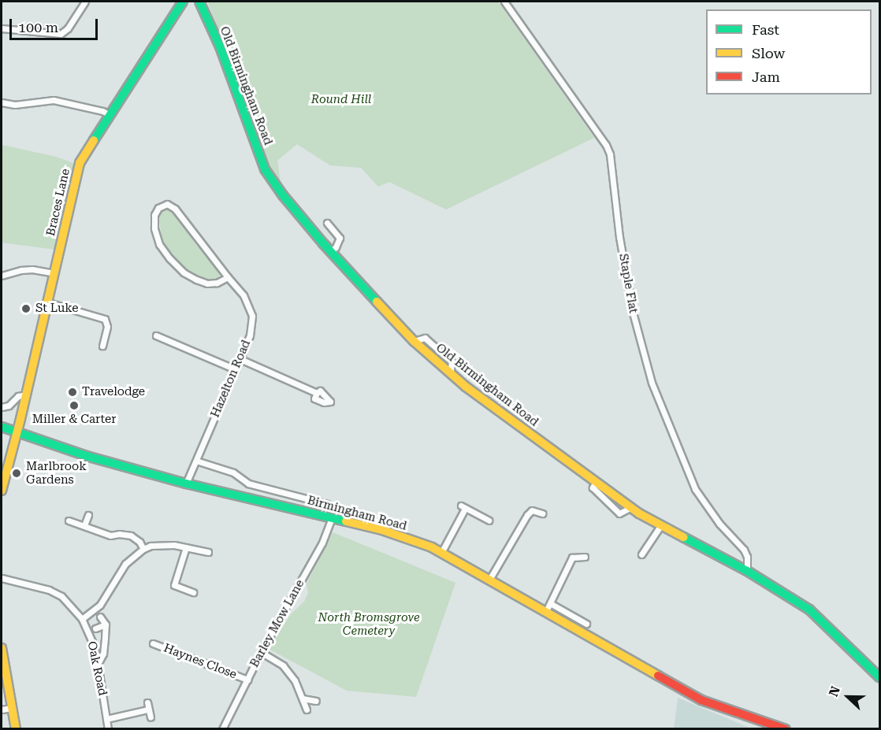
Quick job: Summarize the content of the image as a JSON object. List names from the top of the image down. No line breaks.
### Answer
{"streets":{"main road":["Old Birmingham Road","Braces Lane","Birmingham Road"],"street":["Staple Flat","Hazelton Road","Barley Mow Lane","Haynes Close","Oak Road"]},"crossings":[["Old Birmingham Road","Staple Flat"],["Braces Lane","Birmingham Road"],["Hazelton Road","Birmingham Road"],["Birmingham Road","Barley Mow Lane"],["Barley Mow Lane","Haynes Close"]],"parks":["Round Hill","North Bromsgrove Cemetery"],"places":["St Luke","Travelodge","Miller & Carter","Marlbrook Gardens"],"legend":["Fast","Slow","Jam"],"scale_bar":"100 m","north":"left"}
